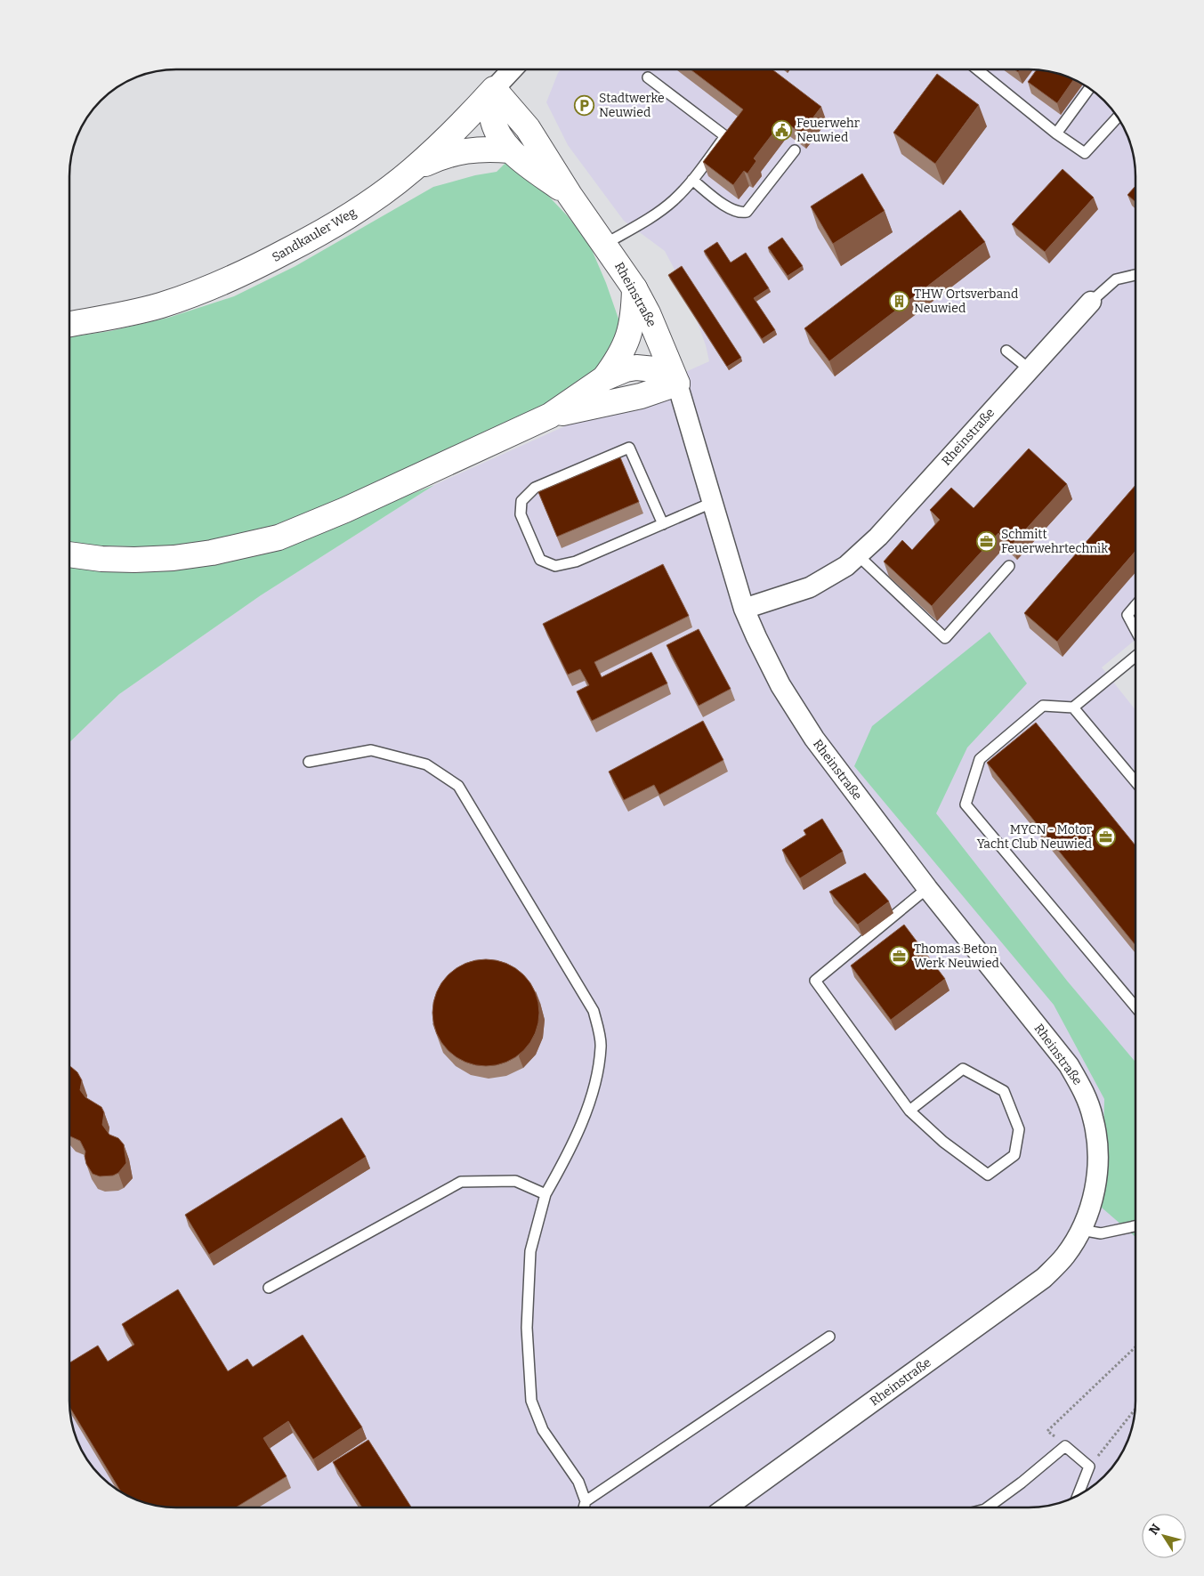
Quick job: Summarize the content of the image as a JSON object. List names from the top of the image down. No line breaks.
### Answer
{"streets":{"main road":["Sandkauler Weg","Rheinstraße"]},"crossings":[["Sandkauler Weg","Rheinstraße"]],"places":{"parking":["Stadtwerke Neuwied"],"public building":["Feuerwehr Neuwied"],"building":["THW Ortsverband Neuwied"],"office":["Schmitt Feuerwehrtechnik","MYCN - Motor Yacht Club Neuwied","Thomas Beton Werk Neuwied"]},"north":"top left"}
